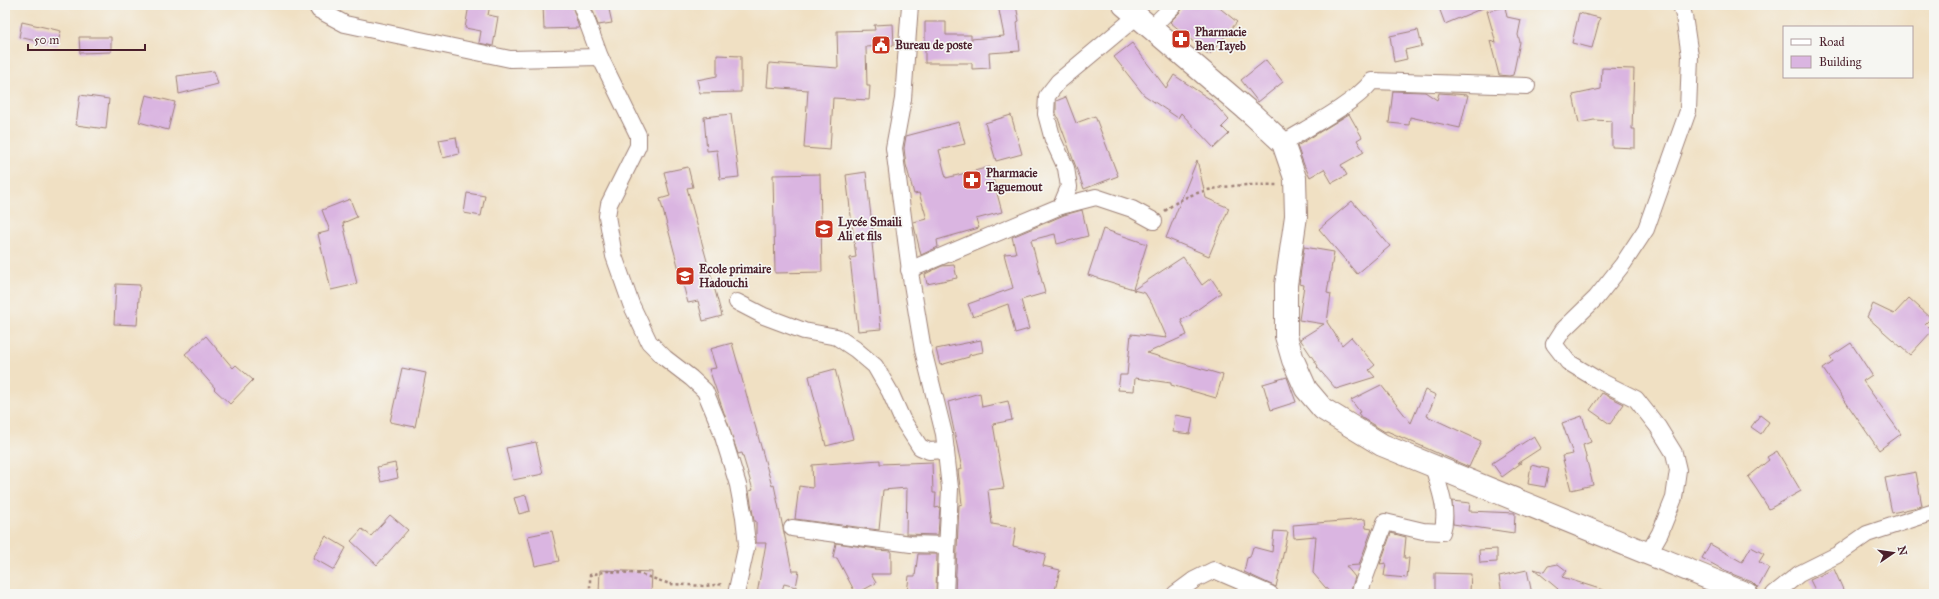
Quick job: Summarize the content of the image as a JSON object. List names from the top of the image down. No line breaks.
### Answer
{"places":{"pharmacy":["Pharmacie Ben Tayeb","Pharmacie Taguemout"],"public building":["Bureau de poste"],"school or university":["Lycée Smaili Ali et fils","Ecole primaire Hadouchi"]},"legend":["Road","Building"],"scale_bar":"50 m","north":"right"}
